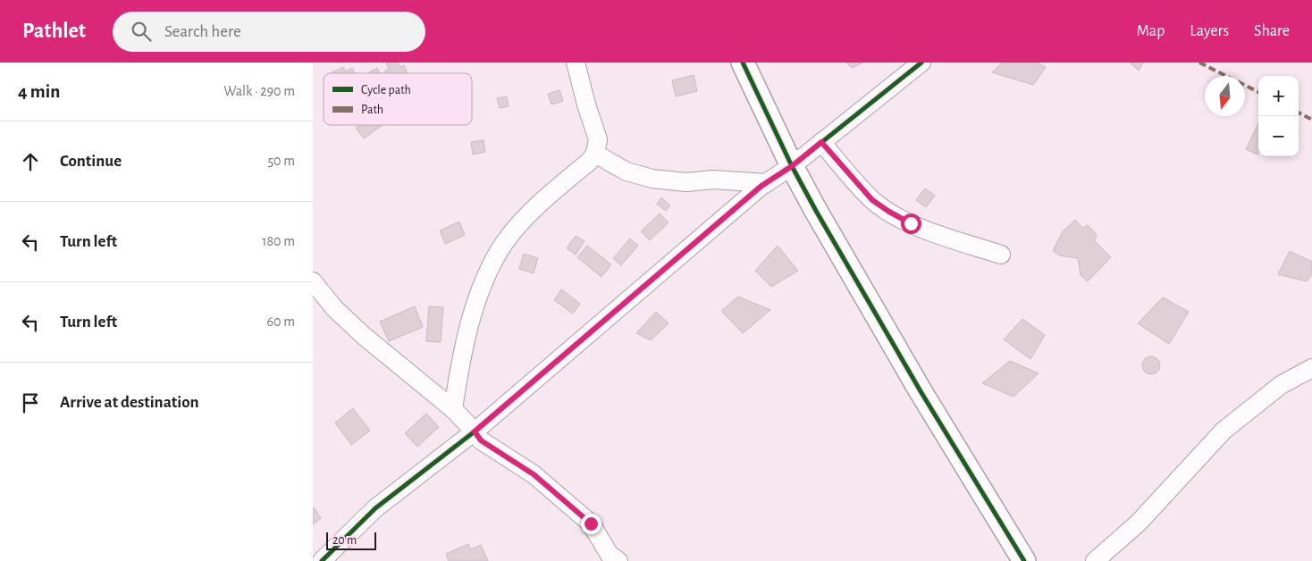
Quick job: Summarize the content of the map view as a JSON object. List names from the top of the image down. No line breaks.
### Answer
{"legend":["Cycle path","Path"],"scale_bar":"20 m","north":"bottom","page":{"header":"Pathlet","search":"Search here","nav":["Map","Layers","Share"],"heading":["4 min","Walk · 290 m"],"map_buttons":["+","−"],"list":[["Continue","50 m"],["Turn left","180 m"],["Turn left","60 m"],"Arrive at destination"],"scale":"20 m"}}
